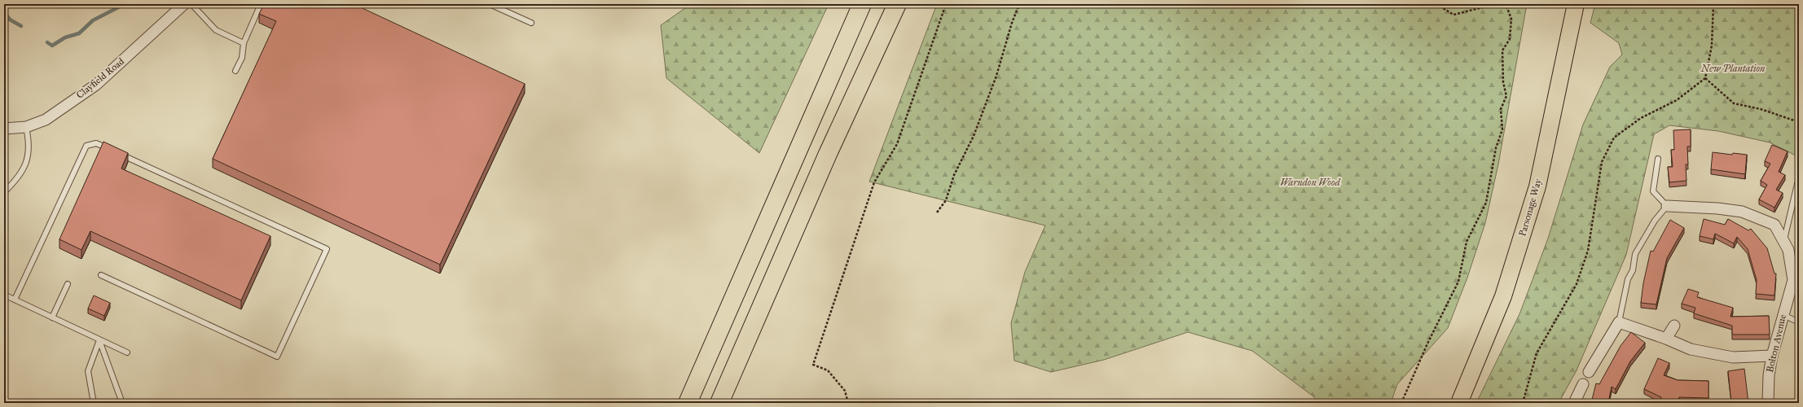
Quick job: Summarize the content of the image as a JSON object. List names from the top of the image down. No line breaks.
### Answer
{"streets":{"main road":["Parsonage Way"],"street":["Clayfield Road","Bolton Avenue"]},"parks":["New Plantation","Warndon Wood"]}
